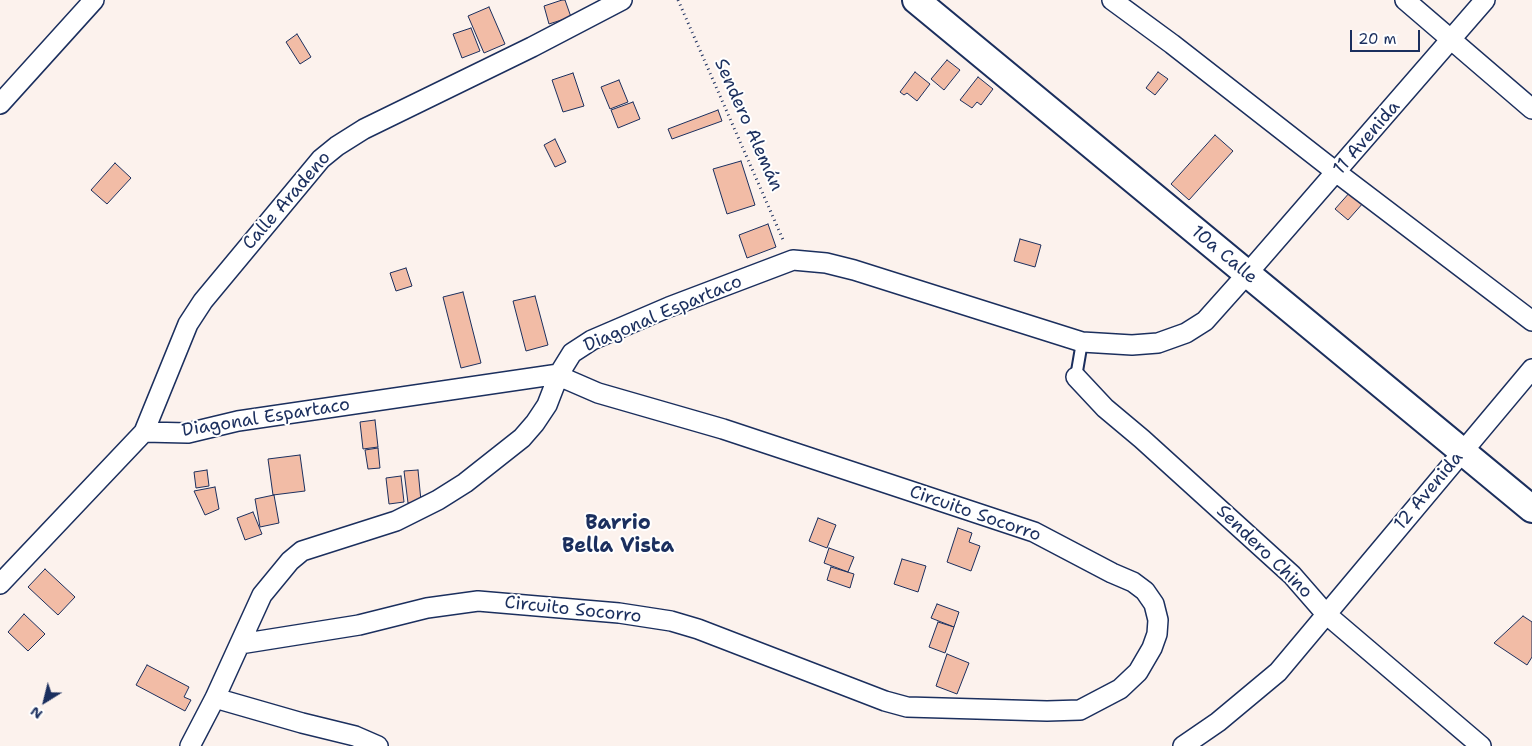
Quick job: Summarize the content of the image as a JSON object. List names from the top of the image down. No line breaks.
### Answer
{"streets":{"street":["11 Avenida","Calle Aradeno","10a Calle","Diagonal Espartaco","12 Avenida","Circuito Socorro","Sendero Chino"],"path":["Sendero Alemán"]},"crossings":[["Sendero Alemán","Diagonal Espartaco"],["11 Avenida","10a Calle"],["11 Avenida","Diagonal Espartaco"],["Calle Aradeno","Diagonal Espartaco"],["10a Calle","Diagonal Espartaco"],["10a Calle","12 Avenida"],["Diagonal Espartaco","Circuito Socorro"],["Diagonal Espartaco","Sendero Chino"],["12 Avenida","Sendero Chino"]],"districts":["Barrio Bella Vista"],"scale_bar":"20 m","north":"bottom left"}
